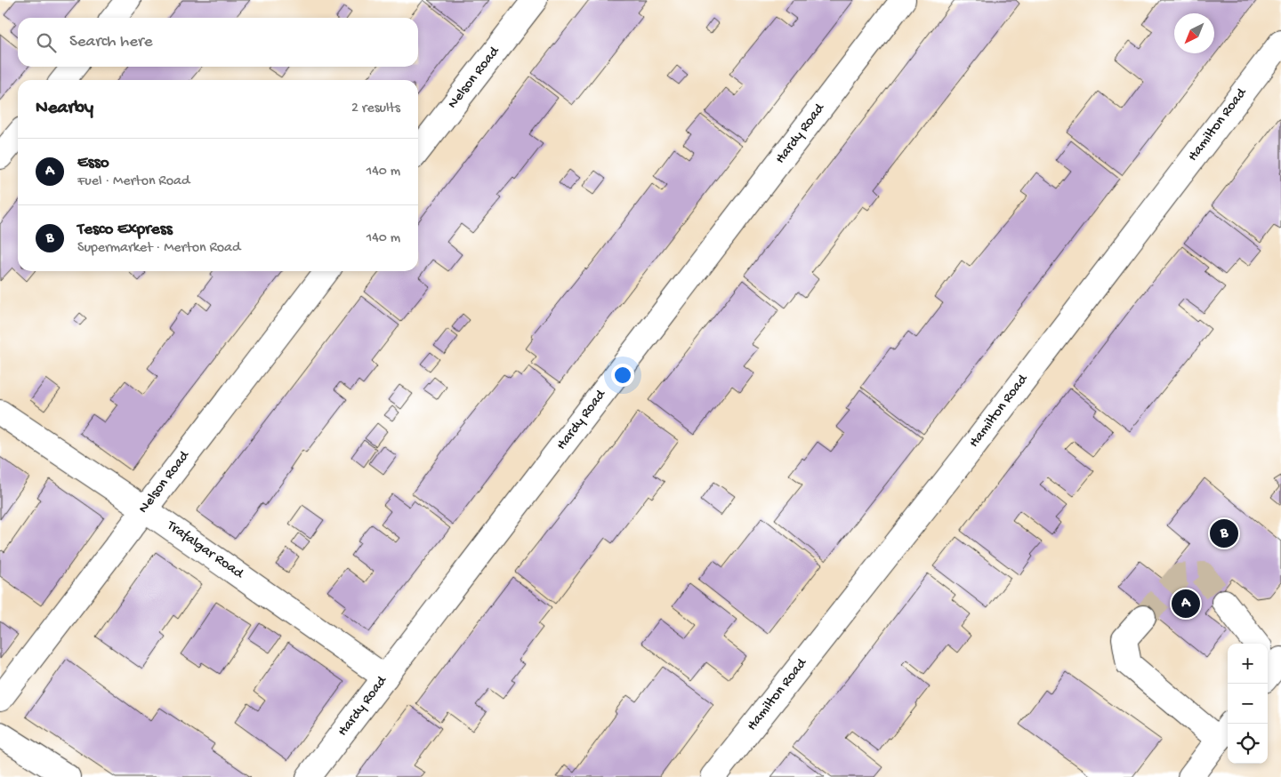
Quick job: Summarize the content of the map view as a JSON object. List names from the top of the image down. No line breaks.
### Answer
{"streets":{"street":["Nelson Road","Hamilton Road","Hardy Road","Trafalgar Road"]},"crossings":[["Nelson Road","Trafalgar Road"],["Hardy Road","Trafalgar Road"]],"north":"bottom left","page":{"search":"Search here","heading":["Nearby","2 results"],"list":[{"mark":"A","name":"Esso","note":"Fuel · Merton Road","value":"140 m"},{"mark":"B","name":"Tesco Express","note":"Supermarket · Merton Road","value":"140 m"}],"pins":["B","A"],"map_buttons":["+","−"]}}
